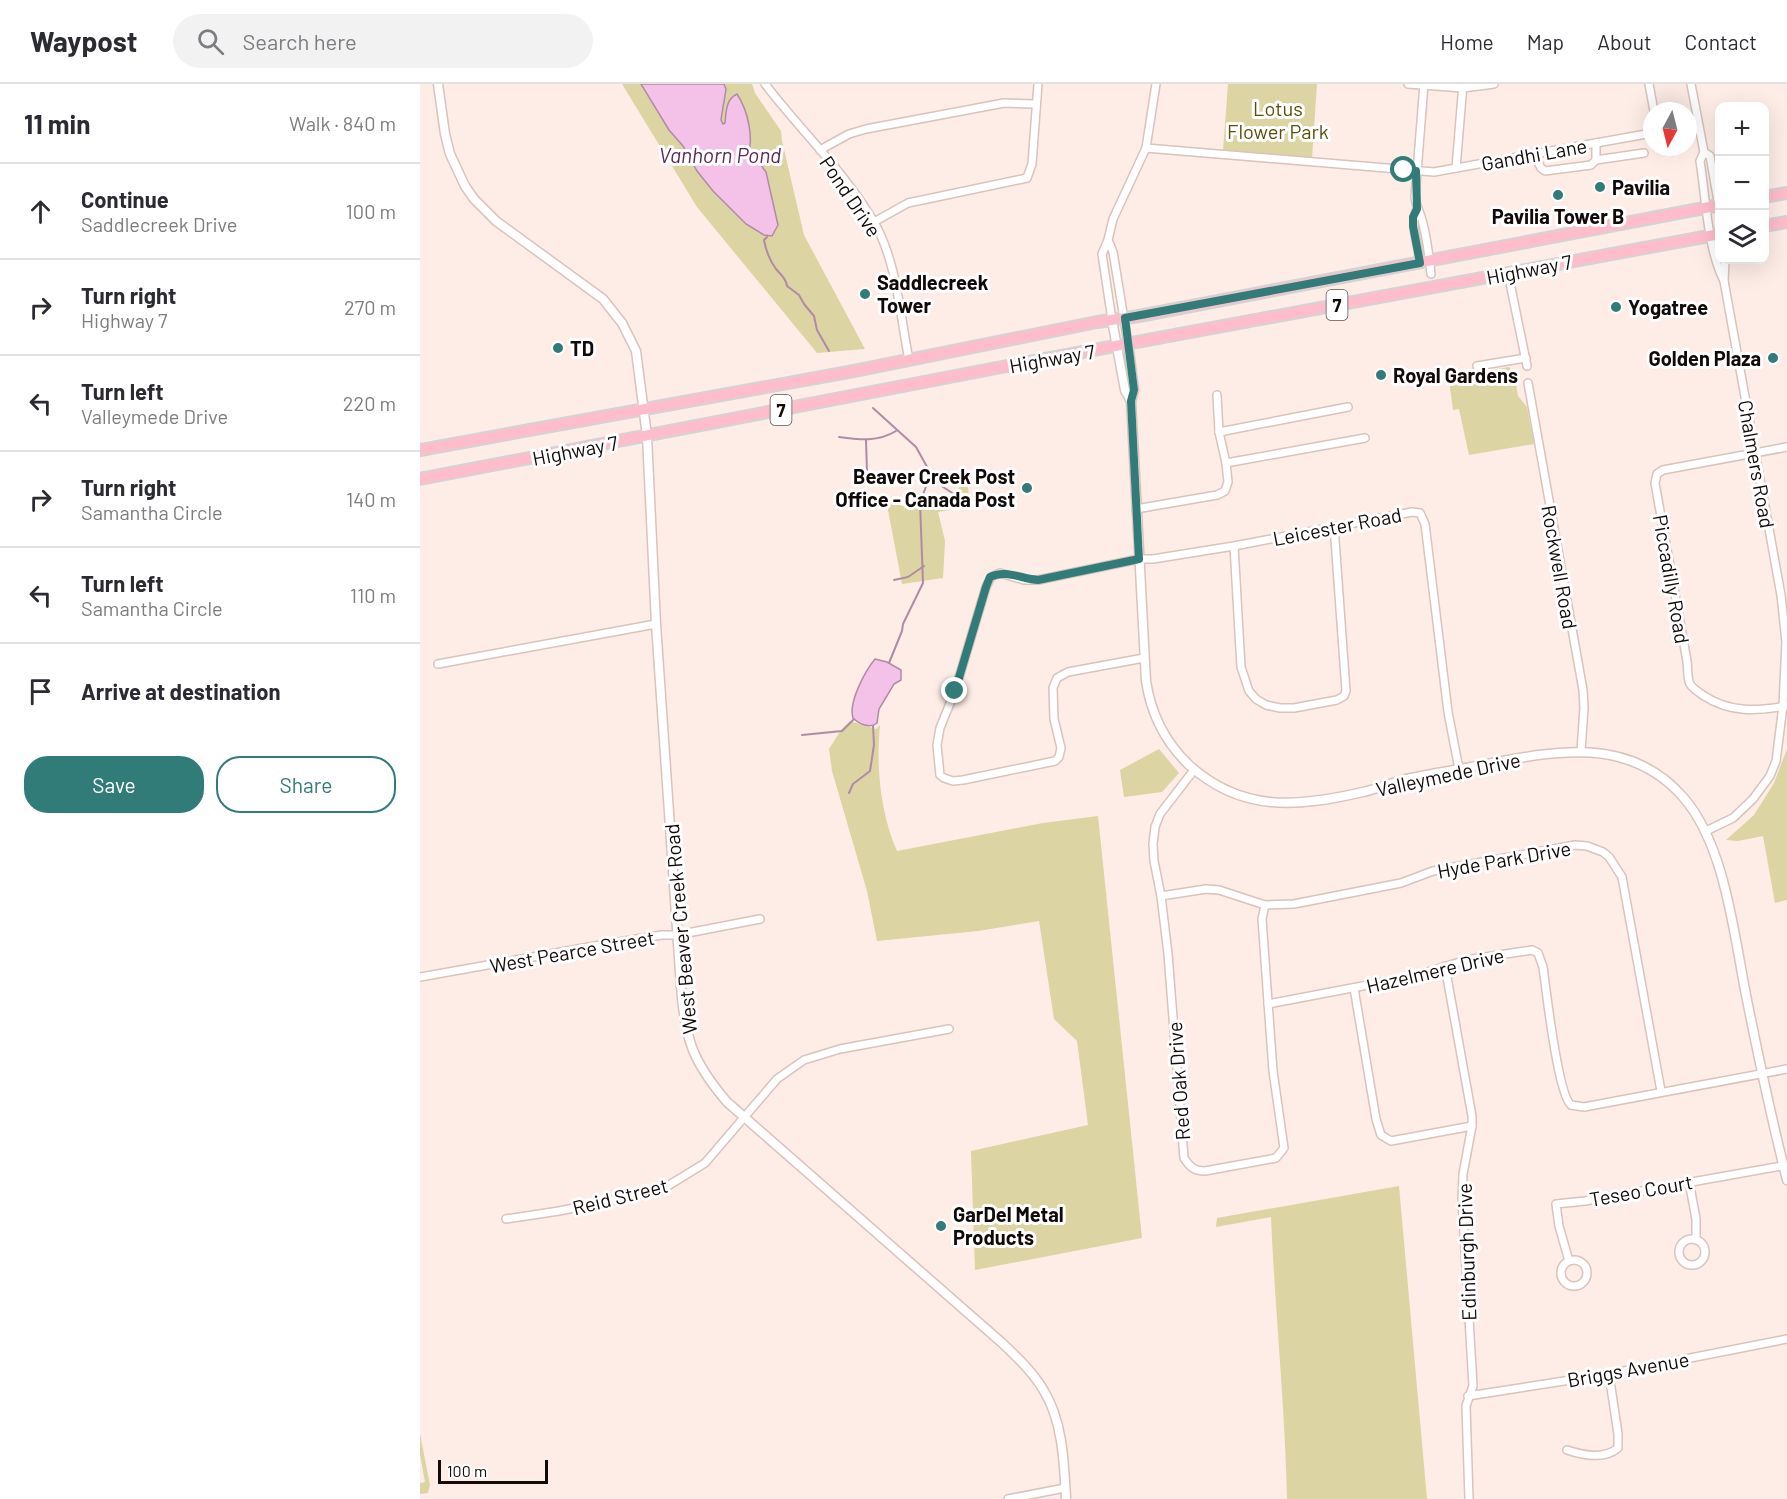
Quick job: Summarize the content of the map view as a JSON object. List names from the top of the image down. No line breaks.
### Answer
{"streets":{"main road":["Highway 7","7"],"street":["Gandhi Lane","Pond Drive","Chalmers Road","Leicester Road","Rockwell Road","Piccadilly Road","Valleymede Drive","Hyde Park Drive","West Beaver Creek Road","West Pearce Street","Hazelmere Drive","Red Oak Drive","Teseo Court","Reid Street","Edinburgh Drive","Briggs Avenue"]},"crossings":[["Pond Drive","Highway 7"],["Highway 7","Chalmers Road"],["Highway 7","Valleymede Drive"],["Highway 7","West Beaver Creek Road"],["Chalmers Road","Piccadilly Road"],["Chalmers Road","Valleymede Drive"],["Leicester Road","Valleymede Drive"],["Rockwell Road","Valleymede Drive"],["Valleymede Drive","Hazelmere Drive"],["Valleymede Drive","Red Oak Drive"],["Valleymede Drive","Teseo Court"],["Hyde Park Drive","Hazelmere Drive"],["Hyde Park Drive","Red Oak Drive"],["West Beaver Creek Road","West Pearce Street"],["West Beaver Creek Road","Reid Street"],["Hazelmere Drive","Red Oak Drive"],["Hazelmere Drive","Edinburgh Drive"],["Edinburgh Drive","Briggs Avenue"]],"water":["Vanhorn Pond"],"parks":["Lotus Flower Park"],"places":["Pavilia","Pavilia Tower B","Saddlecreek Tower","Yogatree","TD","Golden Plaza","Royal Gardens","Beaver Creek Post Office - Canada Post","GarDel Metal Products"],"scale_bar":"100 m","north":"bottom","page":{"header":"Waypost","search":"Search here","nav":["Home","Map","About","Contact"],"heading":["11 min","Walk · 840 m"],"map_buttons":["+","−"],"list":[["Continue","Saddlecreek Drive","100 m"],["Turn right","Highway 7","270 m"],["Turn left","Valleymede Drive","220 m"],["Turn right","Samantha Circle","140 m"],["Turn left","Samantha Circle","110 m"],"Arrive at destination"],"buttons":["Save","Share"],"scale":"100 m"}}
